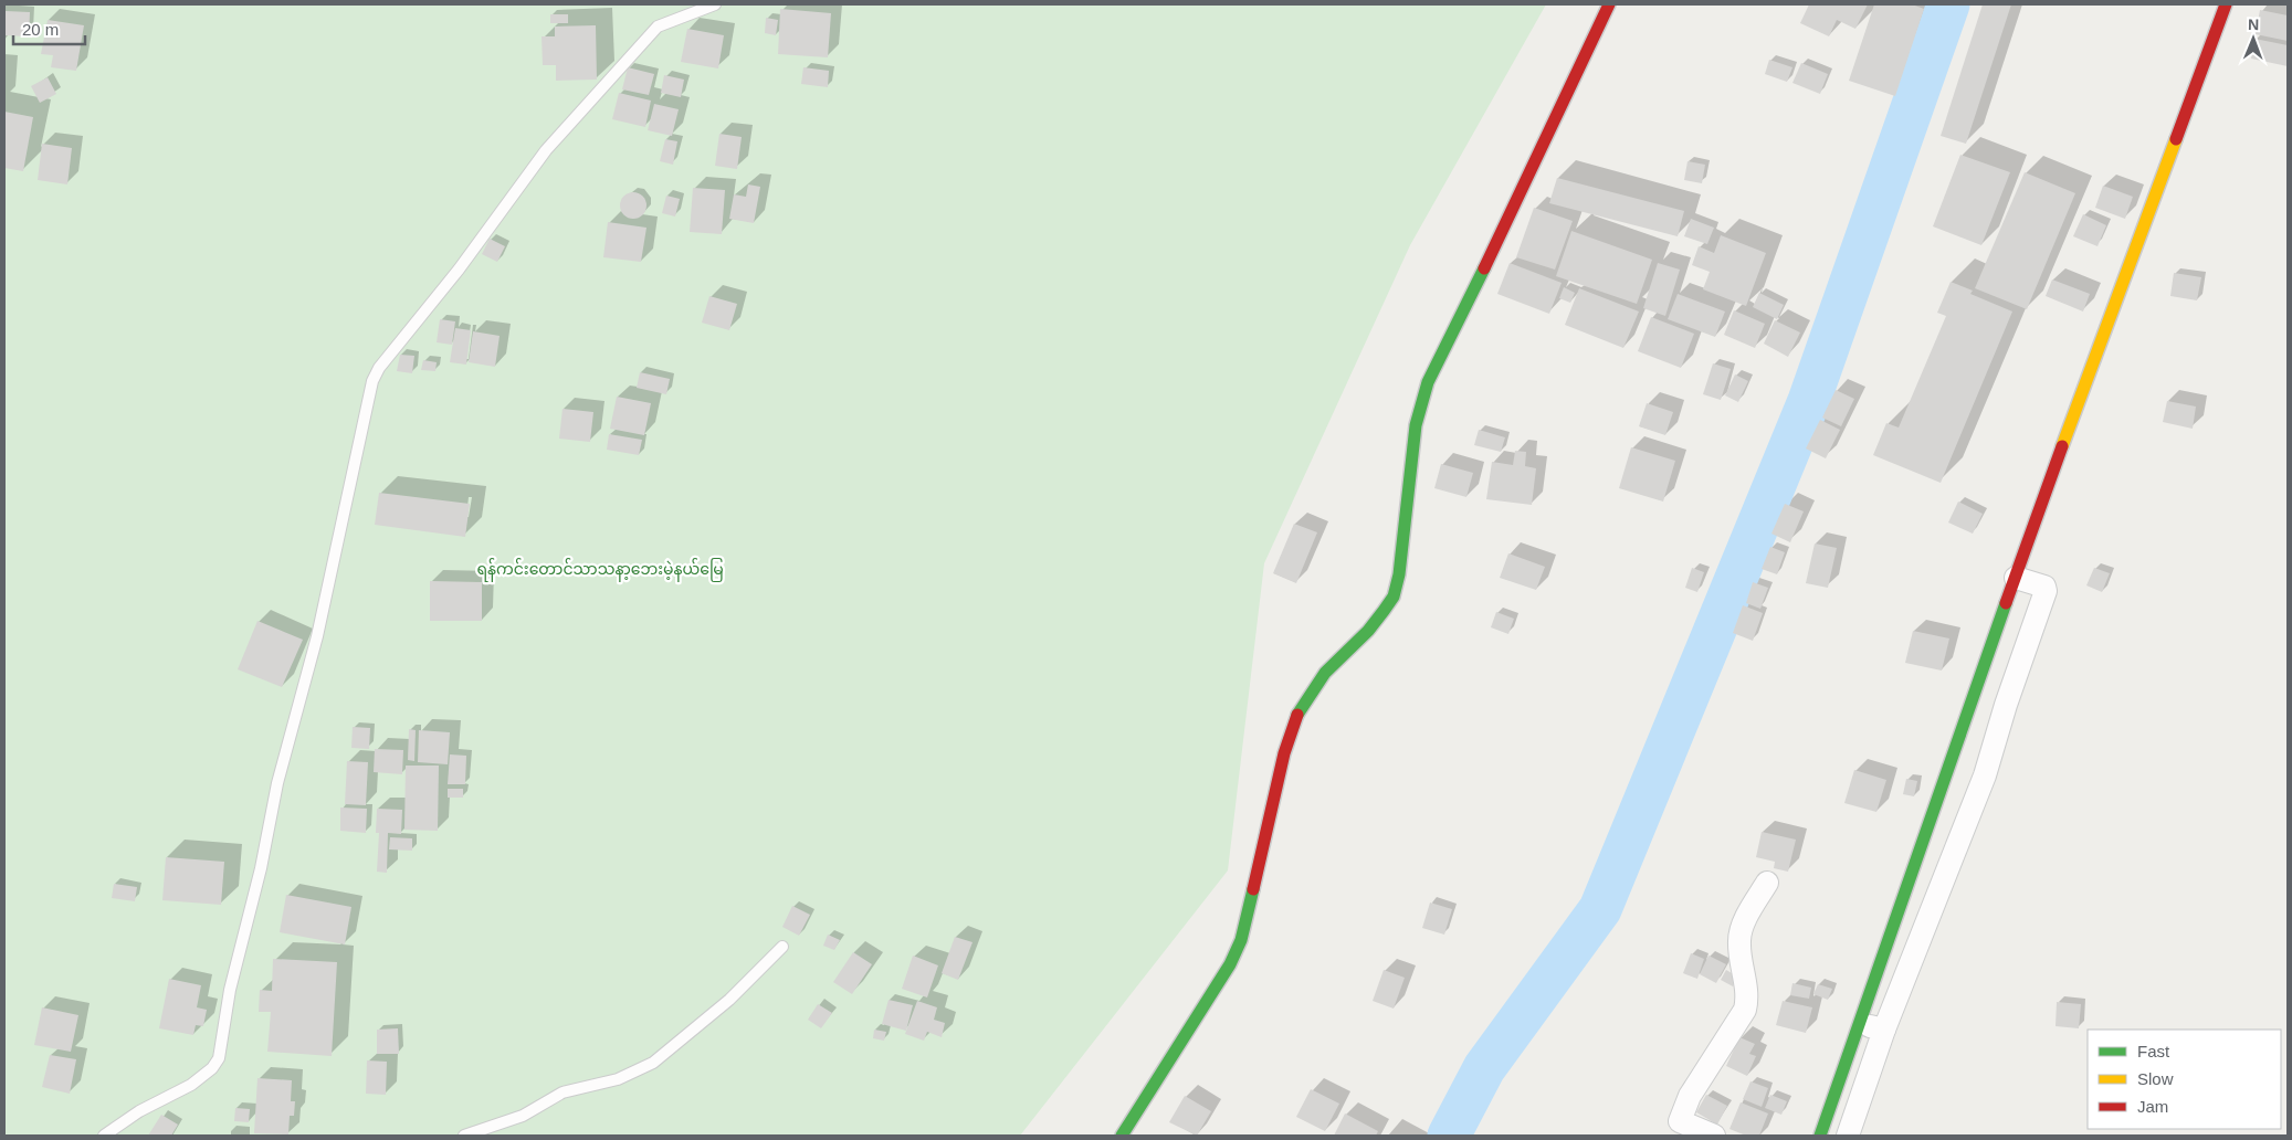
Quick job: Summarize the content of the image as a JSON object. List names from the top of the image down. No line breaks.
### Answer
{"parks":["ရန်ကင်းတောင်သာသနာ့ဘေးမဲ့နယ်မြေ"],"legend":["Fast","Slow","Jam"],"scale_bar":"20 m","north":"top"}
